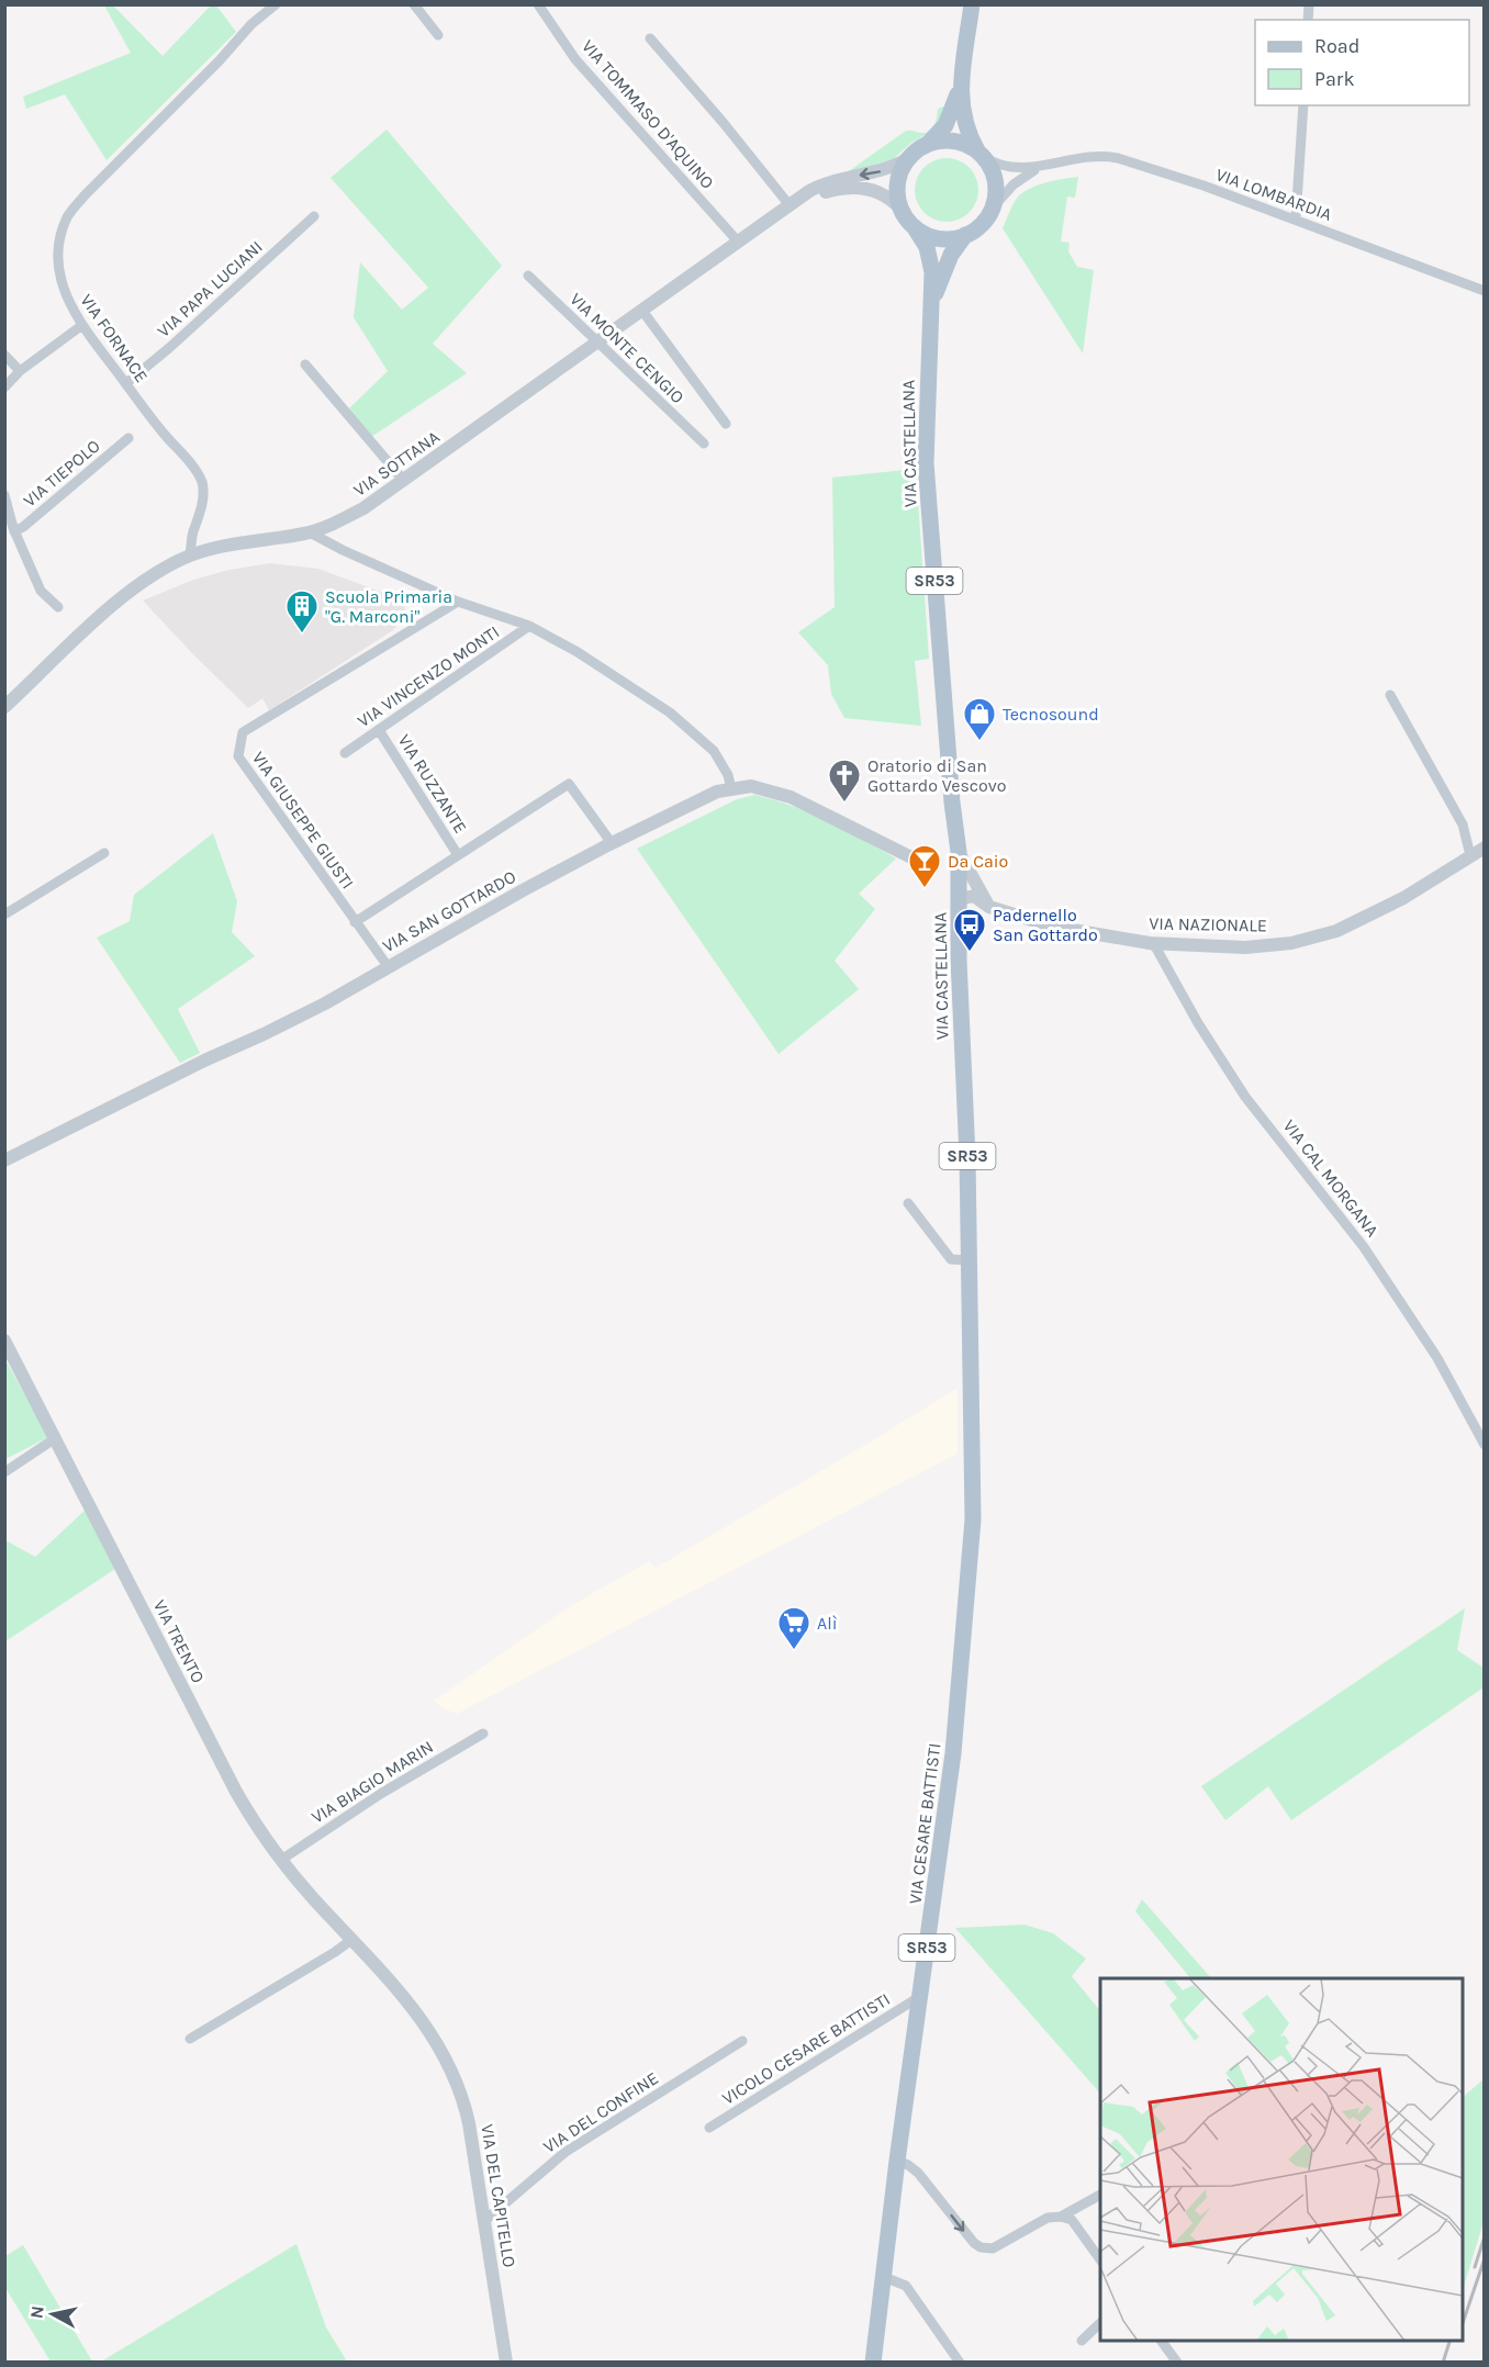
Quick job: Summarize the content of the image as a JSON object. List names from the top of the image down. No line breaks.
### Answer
{"streets":{"main road":["VIA CASTELLANA","SR53","VIA CESARE BATTISTI"],"street":["VIA TOMMASO D'AQUINO","VIA LOMBARDIA","VIA PAPA LUCIANI","VIA FORNACE","VIA MONTE CENGIO","VIA SOTTANA","VIA TIEPOLO","VIA VINCENZO MONTI","VIA RUZZANTE","VIA GIUSEPPE GIUSTI","VIA SAN GOTTARDO","VIA NAZIONALE","VIA CAL MORGANA","VIA TRENTO","VIA BIAGIO MARIN","VICOLO CESARE BATTISTI","VIA DEL CONFINE","VIA DEL CAPITELLO"]},"crossings":[["VIA TOMMASO D'AQUINO","VIA SOTTANA"],["VIA LOMBARDIA","VIA CASTELLANA"],["VIA LOMBARDIA","VIA SOTTANA"],["VIA LOMBARDIA","SR53"],["VIA PAPA LUCIANI","VIA FORNACE"],["VIA FORNACE","VIA SOTTANA"],["VIA MONTE CENGIO","VIA SOTTANA"],["VIA CASTELLANA","VIA SOTTANA"],["VIA CASTELLANA","SR53"],["VIA CASTELLANA","VIA NAZIONALE"],["VIA CASTELLANA","VIA CESARE BATTISTI"],["VIA SOTTANA","SR53"],["VIA VINCENZO MONTI","VIA RUZZANTE"],["VIA RUZZANTE","VIA GIUSEPPE GIUSTI"],["VIA RUZZANTE","VIA SAN GOTTARDO"],["VIA GIUSEPPE GIUSTI","VIA SAN GOTTARDO"],["VIA NAZIONALE","VIA CAL MORGANA"],["VIA TRENTO","VIA BIAGIO MARIN"],["VIA TRENTO","VIA DEL CAPITELLO"],["VIA CESARE BATTISTI","VICOLO CESARE BATTISTI"],["VIA DEL CONFINE","VIA DEL CAPITELLO"]],"places":{"building":["Scuola Primaria \"G. Marconi\""],"shop":["Tecnosound"],"church":["Oratorio di San Gottardo Vescovo"],"bar":["Da Caio"],"bus stop":["Padernello San Gottardo"],"supermarket":["Alì"]},"legend":["Road","Park"],"north":"left"}
